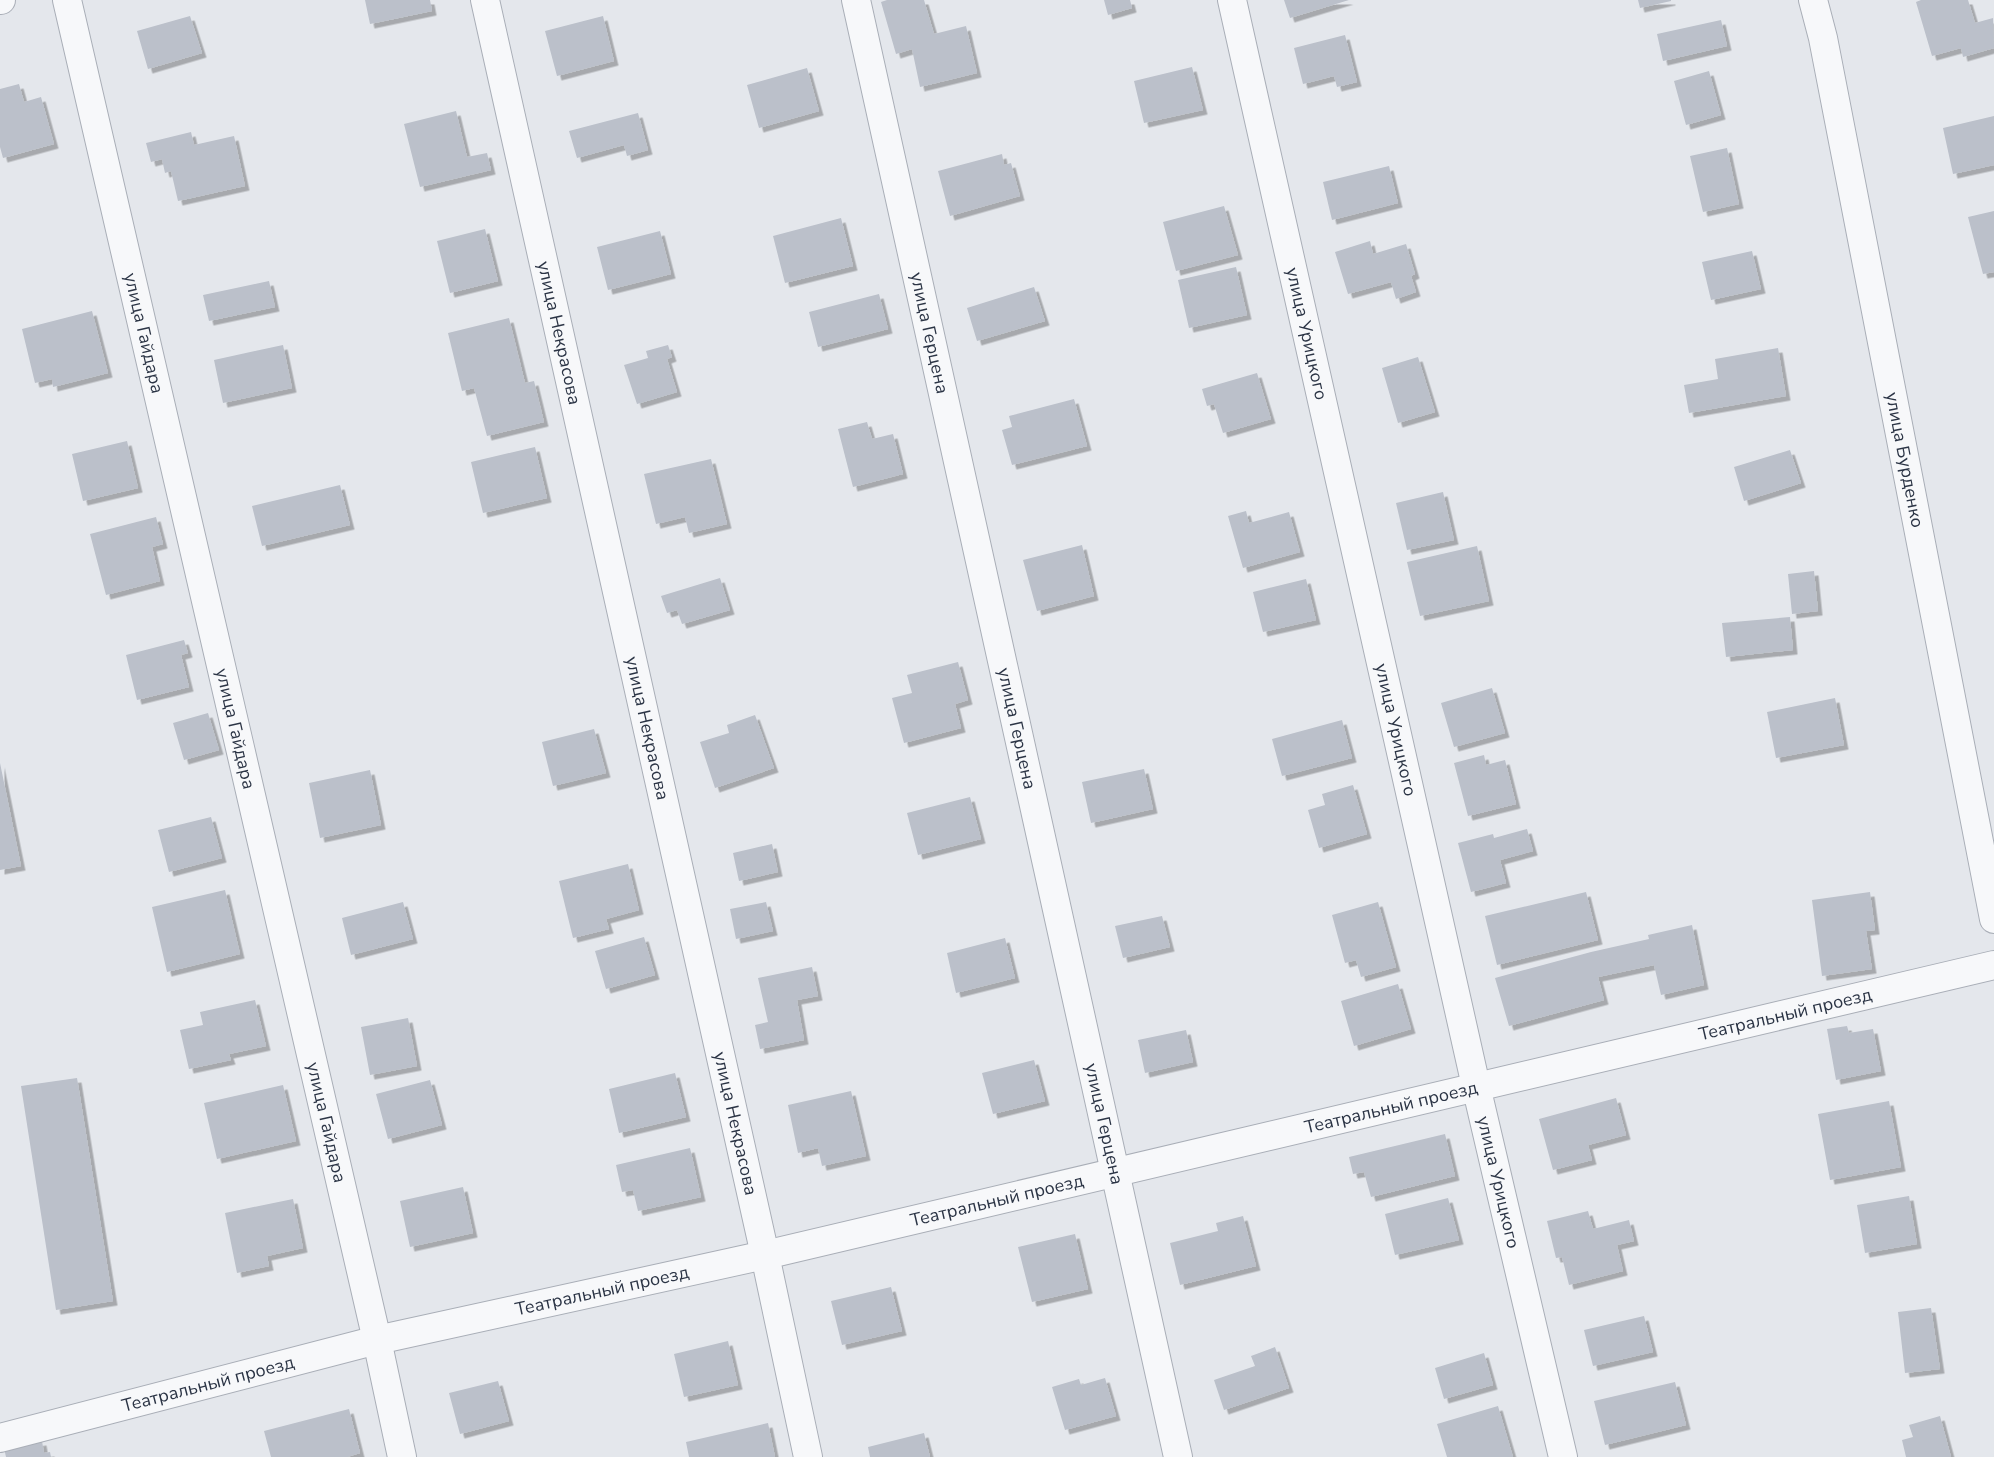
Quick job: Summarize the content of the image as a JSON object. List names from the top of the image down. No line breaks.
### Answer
{"streets":{"street":["улица Некрасова","улица Герцена","улица Гайдара","улица Урицкого","улица Бурденко","Театральный проезд"]},"crossings":[["улица Некрасова","Театральный проезд"],["улица Герцена","Театральный проезд"],["улица Гайдара","Театральный проезд"],["улица Урицкого","Театральный проезд"]]}
